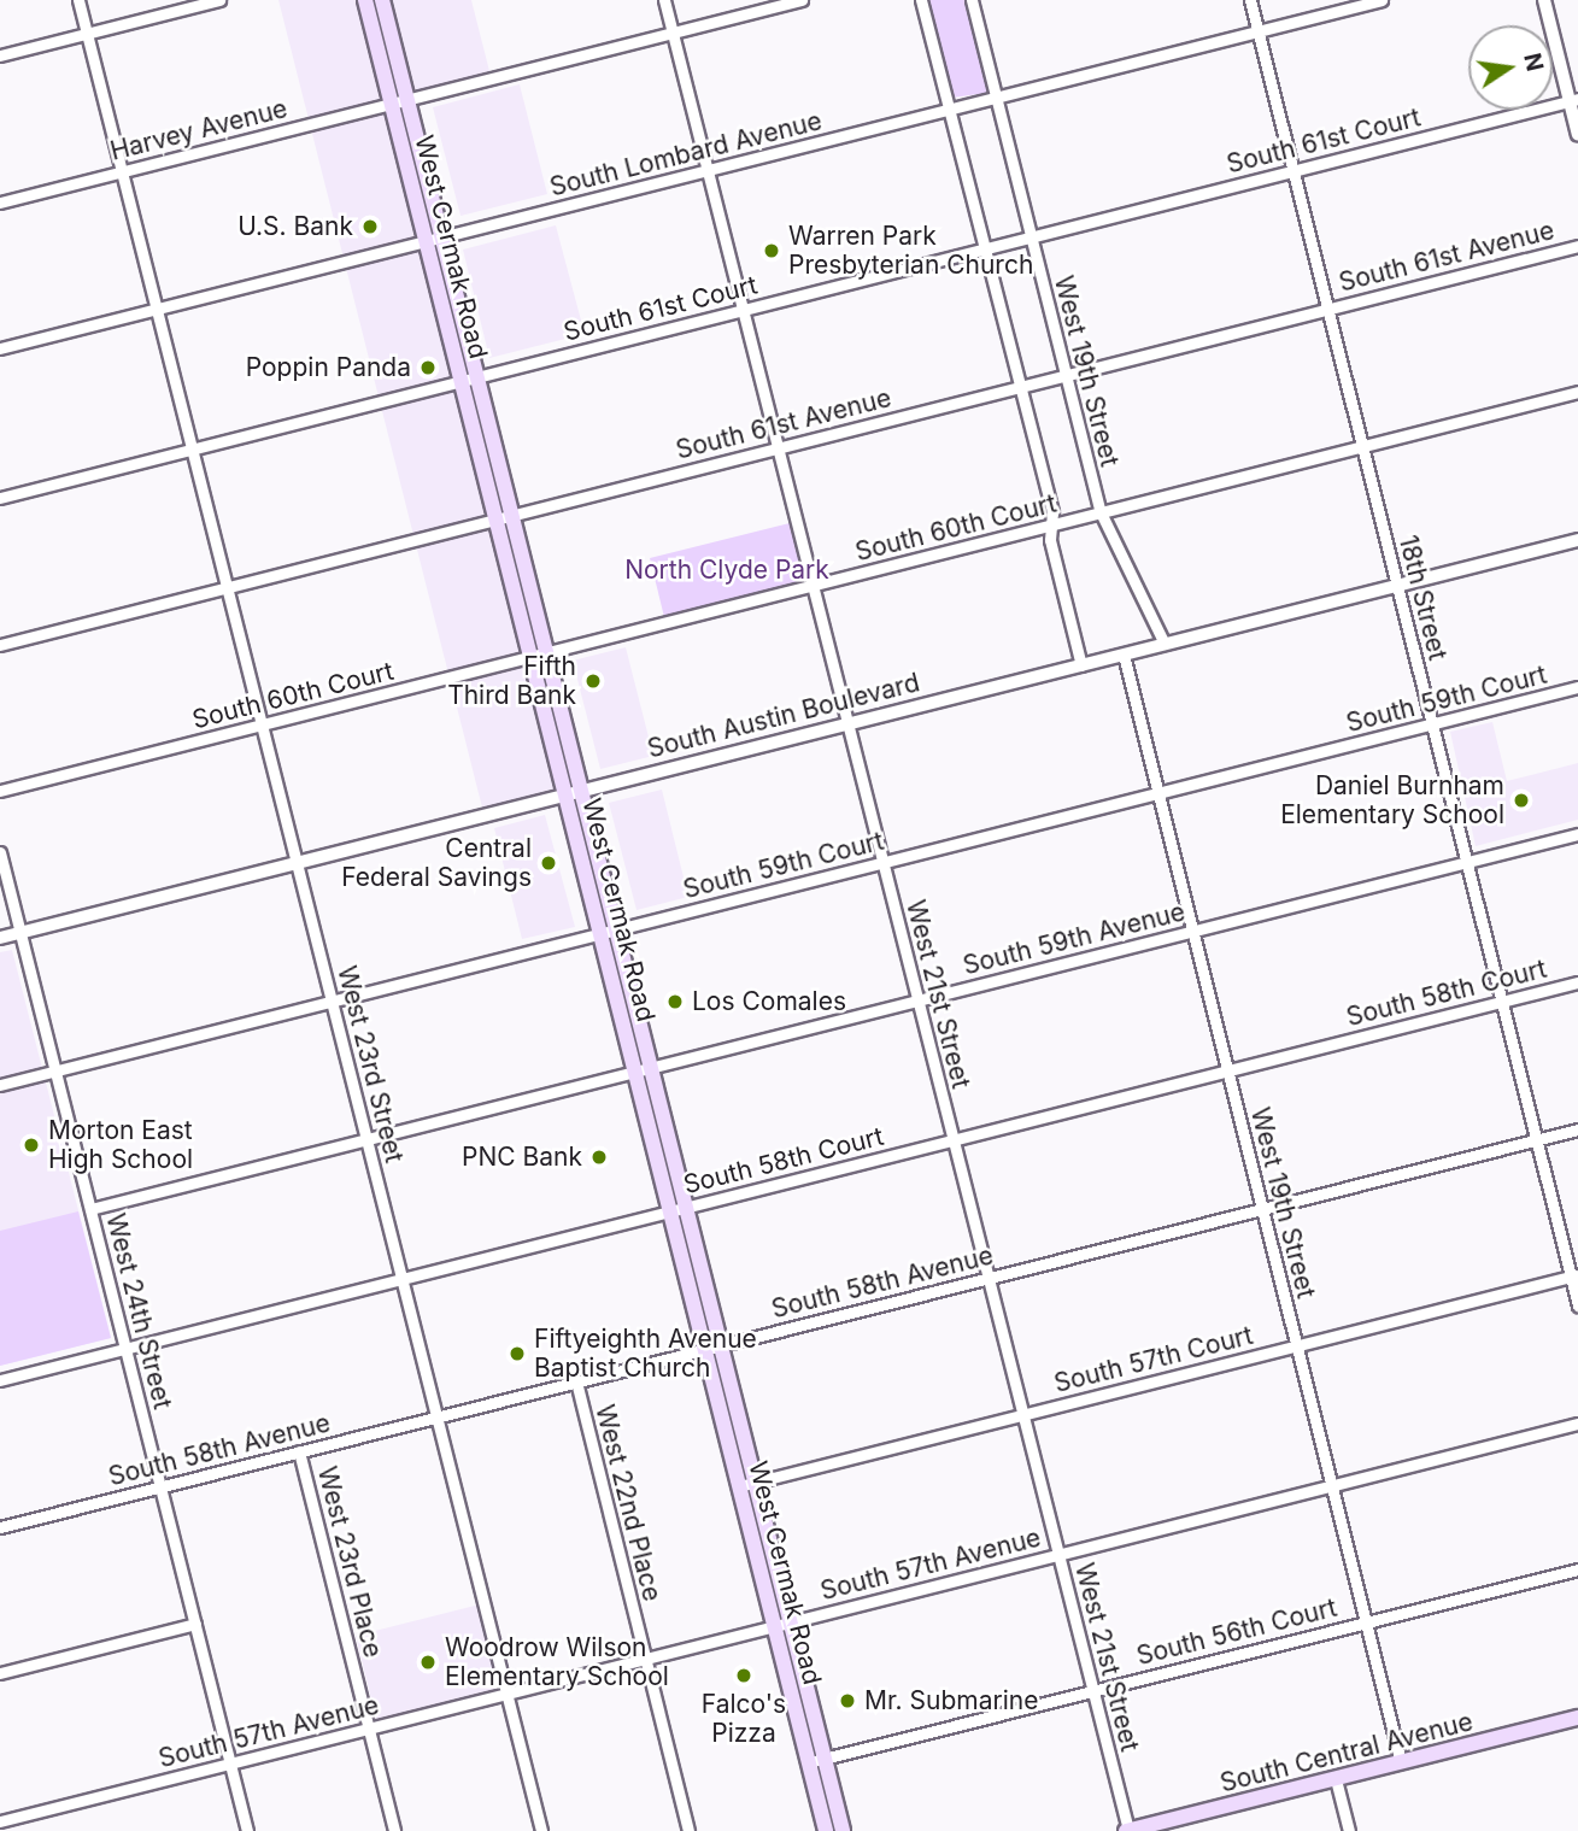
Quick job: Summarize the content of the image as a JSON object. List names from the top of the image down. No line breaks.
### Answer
{"streets":{"main road":["West Cermak Road","South Central Avenue"],"street":["Harvey Avenue","South 61st Court","South Lombard Avenue","South 61st Avenue","West 19th Street","South 60th Court","18th Street","South 59th Court","South Austin Boulevard","South 59th Avenue","South 58th Court","West 21st Street","West 23rd Street","South 58th Avenue","West 24th Street","South 57th Court","West 22nd Place","West 23rd Place","South 57th Avenue","South 56th Court"]},"crossings":[["Harvey Avenue","West Cermak Road"],["Harvey Avenue","West 21st Street"],["Harvey Avenue","West 23rd Street"],["South 61st Court","West Cermak Road"],["South 61st Court","West 19th Street"],["South 61st Court","18th Street"],["South 61st Court","West 21st Street"],["South 61st Court","West 23rd Street"],["South Lombard Avenue","West Cermak Road"],["South Lombard Avenue","West 19th Street"],["South Lombard Avenue","18th Street"],["South Lombard Avenue","West 21st Street"],["South Lombard Avenue","West 23rd Street"],["West Cermak Road","South 61st Avenue"],["West Cermak Road","South 60th Court"],["West Cermak Road","South 59th Court"],["West Cermak Road","South Austin Boulevard"],["West Cermak Road","South 59th Avenue"],["West Cermak Road","South 58th Court"],["West Cermak Road","South 58th Avenue"],["West Cermak Road","South 57th Court"],["West Cermak Road","South 57th Avenue"],["West Cermak Road","South 56th Court"],["South 61st Avenue","West 19th Street"],["South 61st Avenue","18th Street"],["South 61st Avenue","West 21st Street"],["South 61st Avenue","West 23rd Street"],["West 19th Street","South 60th Court"],["West 19th Street","South 59th Court"],["West 19th Street","South Austin Boulevard"],["West 19th Street","South 59th Avenue"],["West 19th Street","South 58th Court"],["West 19th Street","South 58th Avenue"],["West 19th Street","South 57th Court"],["West 19th Street","South 57th Avenue"],["West 19th Street","South 56th Court"],["West 19th Street","South Central Avenue"],["South 60th Court","18th Street"],["South 60th Court","West 21st Street"],["South 60th Court","West 23rd Street"],["18th Street","South 59th Court"],["18th Street","South Austin Boulevard"],["18th Street","South 59th Avenue"],["18th Street","South 58th Court"],["18th Street","South 58th Avenue"],["18th Street","South 57th Court"],["South 59th Court","West 21st Street"],["South 59th Court","West 23rd Street"],["South 59th Court","West 24th Street"],["South Austin Boulevard","West 21st Street"],["South Austin Boulevard","West 23rd Street"],["South Austin Boulevard","West 24th Street"],["South 59th Avenue","West 21st Street"],["South 59th Avenue","West 23rd Street"],["South 59th Avenue","West 24th Street"],["South 58th Court","West 21st Street"],["South 58th Court","West 23rd Street"],["South 58th Court","West 24th Street"],["West 21st Street","South 58th Avenue"],["West 21st Street","South 57th Court"],["West 21st Street","South 57th Avenue"],["West 21st Street","South 56th Court"],["West 21st Street","South Central Avenue"],["West 23rd Street","South 58th Avenue"],["West 23rd Street","South 57th Avenue"],["South 58th Avenue","West 24th Street"],["South 58th Avenue","West 22nd Place"],["South 58th Avenue","West 23rd Place"],["West 24th Street","South 57th Avenue"],["West 22nd Place","South 57th Avenue"],["West 23rd Place","South 57th Avenue"]],"parks":["North Clyde Park"],"places":["U.S. Bank","Warren Park Presbyterian Church","Poppin Panda","Fifth Third Bank","Daniel Burnham Elementary School","Central Federal Savings","Los Comales","Morton East High School","PNC Bank","Fiftyeighth Avenue Baptist Church","Woodrow Wilson Elementary School","Falco's Pizza","Mr. Submarine"],"north":"right"}
